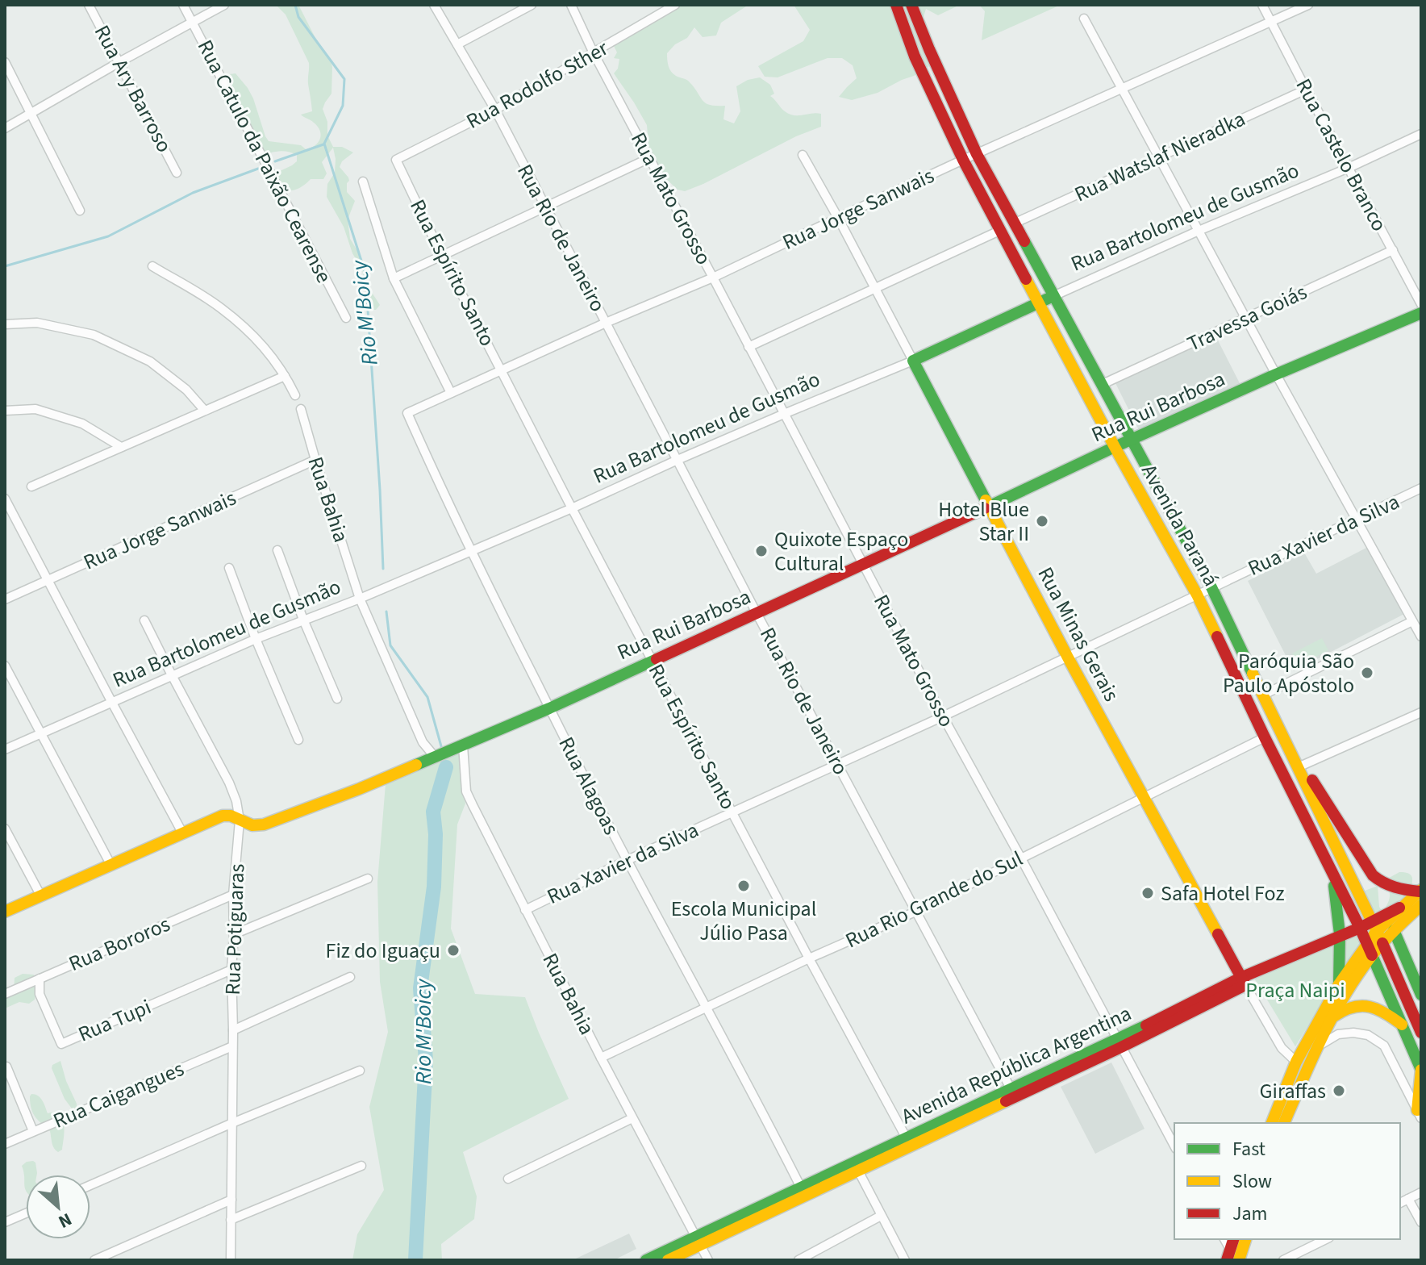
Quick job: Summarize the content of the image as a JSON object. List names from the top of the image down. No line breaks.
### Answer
{"streets":{"main road":["Rua Bartolomeu de Gusmão","Rua Rui Barbosa","Avenida Paraná","Rua Minas Gerais","Avenida República Argentina"],"street":["Rua Rodolfo Sther","Rua Ary Barroso","Rua Castelo Branco","Rua Watslaf Nieradka","Rua Catulo da Paixão Cearense","Rua Mato Grosso","Rua Jorge Sanwais","Rua Rio de Janeiro","Rua Espírito Santo","Travessa Goiás","Rua Bahia","Rua Xavier da Silva","Rua Alagoas","Rua Rio Grande do Sul","Rua Potiguaras","Rua Bororos","Rua Tupi","Rua Caigangues"]},"crossings":[["Rua Rodolfo Sther","Rua Mato Grosso"],["Rua Rodolfo Sther","Rua Rio de Janeiro"],["Rua Rodolfo Sther","Rua Espírito Santo"],["Rua Castelo Branco","Rua Watslaf Nieradka"],["Rua Castelo Branco","Rua Jorge Sanwais"],["Rua Castelo Branco","Rua Bartolomeu de Gusmão"],["Rua Castelo Branco","Travessa Goiás"],["Rua Watslaf Nieradka","Avenida Paraná"],["Rua Mato Grosso","Rua Jorge Sanwais"],["Rua Mato Grosso","Rua Bartolomeu de Gusmão"],["Rua Mato Grosso","Rua Rui Barbosa"],["Rua Mato Grosso","Rua Xavier da Silva"],["Rua Mato Grosso","Rua Rio Grande do Sul"],["Rua Mato Grosso","Avenida República Argentina"],["Rua Jorge Sanwais","Rua Rio de Janeiro"],["Rua Jorge Sanwais","Rua Espírito Santo"],["Rua Jorge Sanwais","Rua Bahia"],["Rua Jorge Sanwais","Avenida Paraná"],["Rua Jorge Sanwais","Rua Minas Gerais"],["Rua Jorge Sanwais","Rua Alagoas"],["Rua Bartolomeu de Gusmão","Rua Rio de Janeiro"],["Rua Bartolomeu de Gusmão","Rua Espírito Santo"],["Rua Bartolomeu de Gusmão","Rua Bahia"],["Rua Bartolomeu de Gusmão","Avenida Paraná"],["Rua Bartolomeu de Gusmão","Rua Minas Gerais"],["Rua Bartolomeu de Gusmão","Rua Alagoas"],["Rua Bartolomeu de Gusmão","Rua Potiguaras"],["Rua Rio de Janeiro","Rua Rui Barbosa"],["Rua Rio de Janeiro","Rua Xavier da Silva"],["Rua Rio de Janeiro","Rua Rio Grande do Sul"],["Rua Rio de Janeiro","Avenida República Argentina"],["Rua Espírito Santo","Rua Rui Barbosa"],["Rua Espírito Santo","Rua Xavier da Silva"],["Rua Espírito Santo","Rua Rio Grande do Sul"],["Rua Espírito Santo","Avenida República Argentina"],["Travessa Goiás","Avenida Paraná"],["Rua Rui Barbosa","Rua Bahia"],["Rua Rui Barbosa","Avenida Paraná"],["Rua Rui Barbosa","Rua Minas Gerais"],["Rua Rui Barbosa","Rua Alagoas"],["Rua Rui Barbosa","Rua Potiguaras"],["Rua Bahia","Rua Xavier da Silva"],["Rua Bahia","Rua Rio Grande do Sul"],["Rua Bahia","Avenida República Argentina"],["Avenida Paraná","Rua Xavier da Silva"],["Avenida Paraná","Rua Rio Grande do Sul"],["Avenida Paraná","Avenida República Argentina"],["Rua Xavier da Silva","Rua Minas Gerais"],["Rua Xavier da Silva","Rua Alagoas"],["Rua Minas Gerais","Rua Rio Grande do Sul"],["Rua Minas Gerais","Avenida República Argentina"],["Rua Alagoas","Rua Rio Grande do Sul"],["Rua Alagoas","Avenida República Argentina"],["Rua Potiguaras","Rua Bororos"],["Rua Potiguaras","Rua Tupi"],["Rua Potiguaras","Rua Caigangues"],["Rua Bororos","Rua Tupi"]],"water":["Rio M'Boicy"],"parks":["Praça Naipi"],"places":["Hotel Blue Star II","Quixote Espaço Cultural","Paróquia São Paulo Apóstolo","Escola Municipal Júlio Pasa","Safa Hotel Foz","Fiz do Iguaçu","Giraffas"],"legend":["Fast","Slow","Jam"],"north":"bottom right"}
